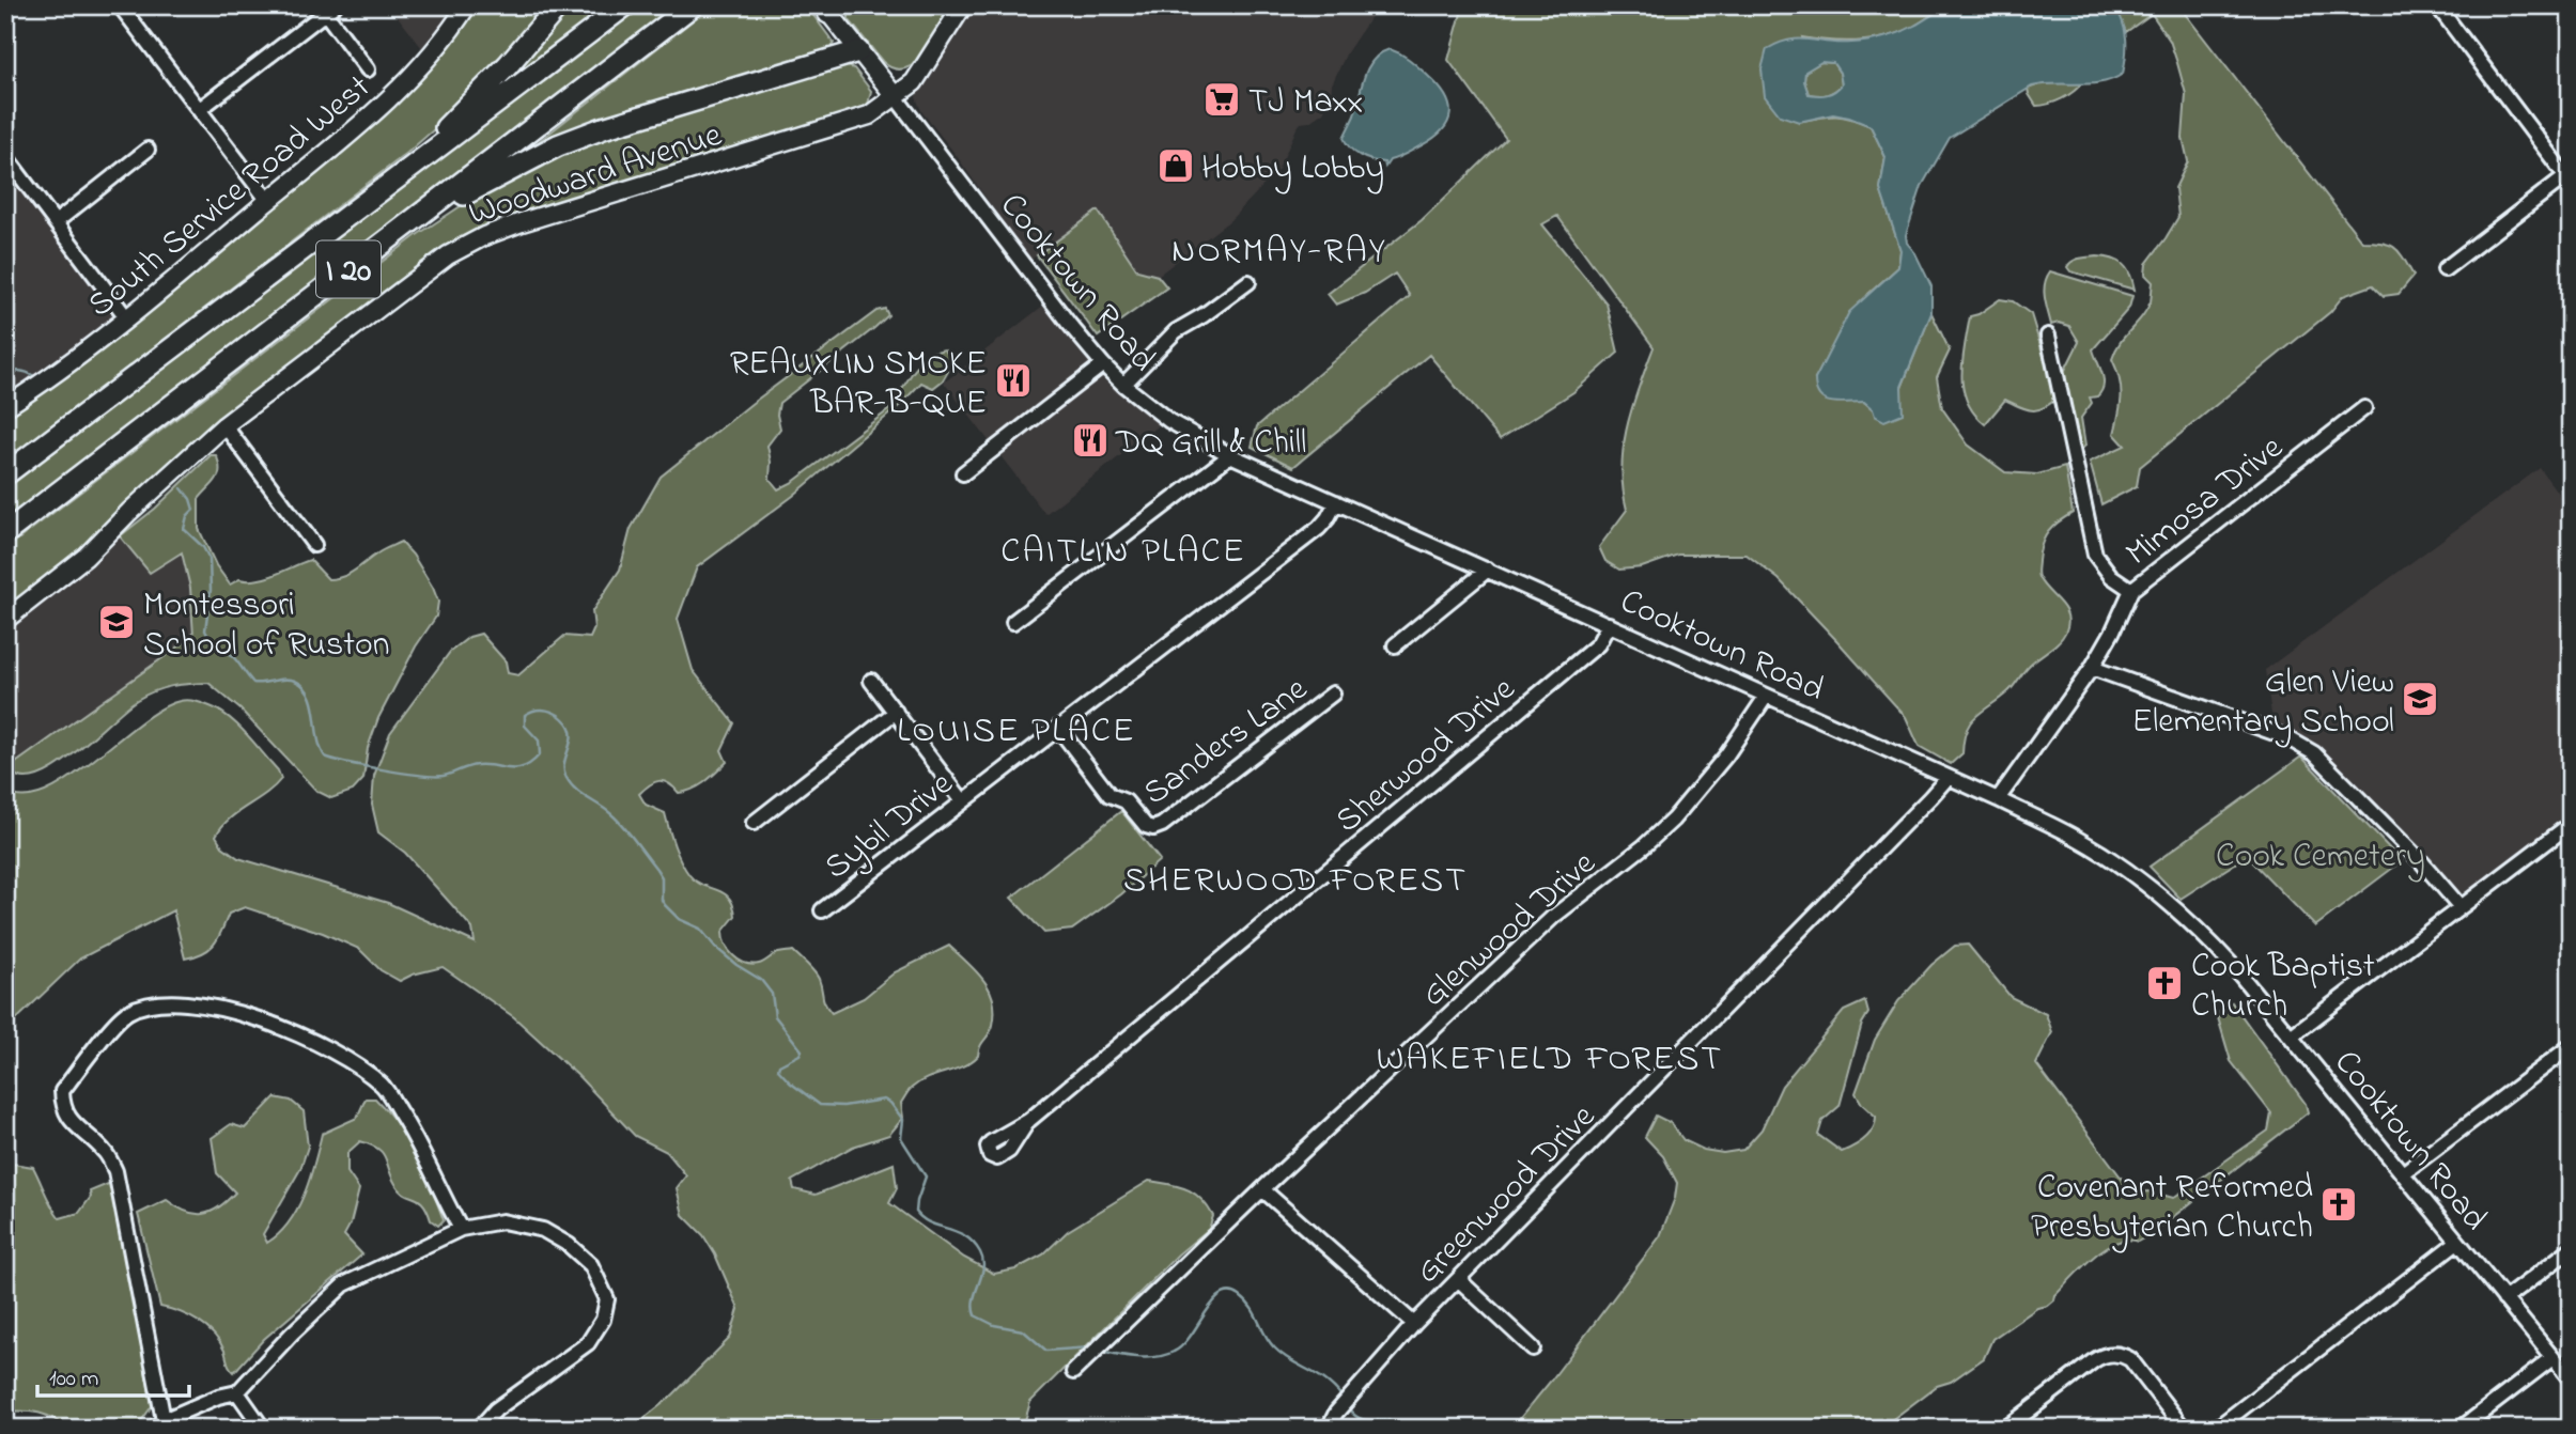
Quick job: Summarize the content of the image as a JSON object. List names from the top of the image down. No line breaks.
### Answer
{"streets":{"highway":["I 20"],"main road":["Woodward Avenue","South Service Road West","Cooktown Road"],"street":["Mimosa Drive","Sanders Lane","Sherwood Drive","Sybil Drive","Glenwood Drive","Greenwood Drive"]},"crossings":[["Woodward Avenue","Cooktown Road"],["Cooktown Road","Mimosa Drive"],["Cooktown Road","Sherwood Drive"],["Cooktown Road","Sybil Drive"],["Cooktown Road","Glenwood Drive"],["Cooktown Road","Greenwood Drive"],["Sanders Lane","Sybil Drive"]],"districts":["NORMAY-RAY","CAITLIN PLACE","LOUISE PLACE","SHERWOOD FOREST","WAKEFIELD FOREST"],"parks":["Cook Cemetery"],"places":{"supermarket":["TJ Maxx"],"shop":["Hobby Lobby"],"restaurant":["REAUXLIN SMOKE BAR-B-QUE","DQ Grill & Chill"],"school or university":["Montessori School of Ruston","Glen View Elementary School"],"church":["Cook Baptist Church","Covenant Reformed Presbyterian Church"]},"scale_bar":"100 m"}
